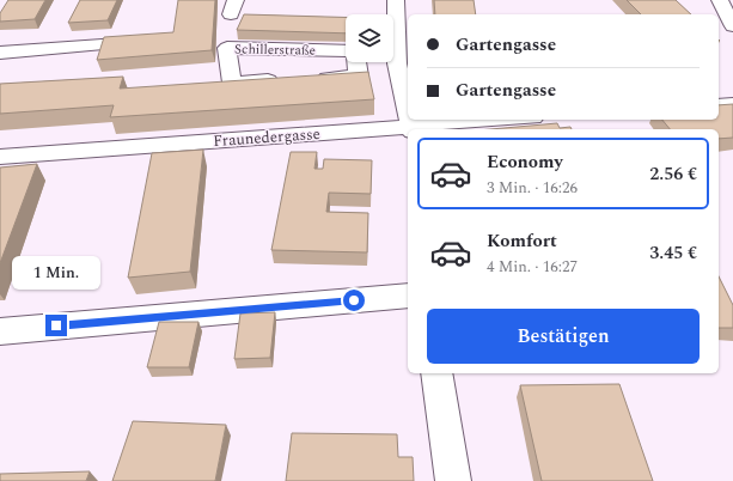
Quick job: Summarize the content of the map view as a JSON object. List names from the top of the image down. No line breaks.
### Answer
{"streets":{"street":["Schillerstraße","Fraunedergasse"]},"page":{"banner":["Gartengasse","Gartengasse"],"list":[{"name":"Economy","note":"3 Min. · 16:26","value":"2.56 €"},{"name":"Komfort","note":"4 Min. · 16:27","value":"3.45 €"}],"bubble":"1 Min.","buttons":"Bestätigen"}}
